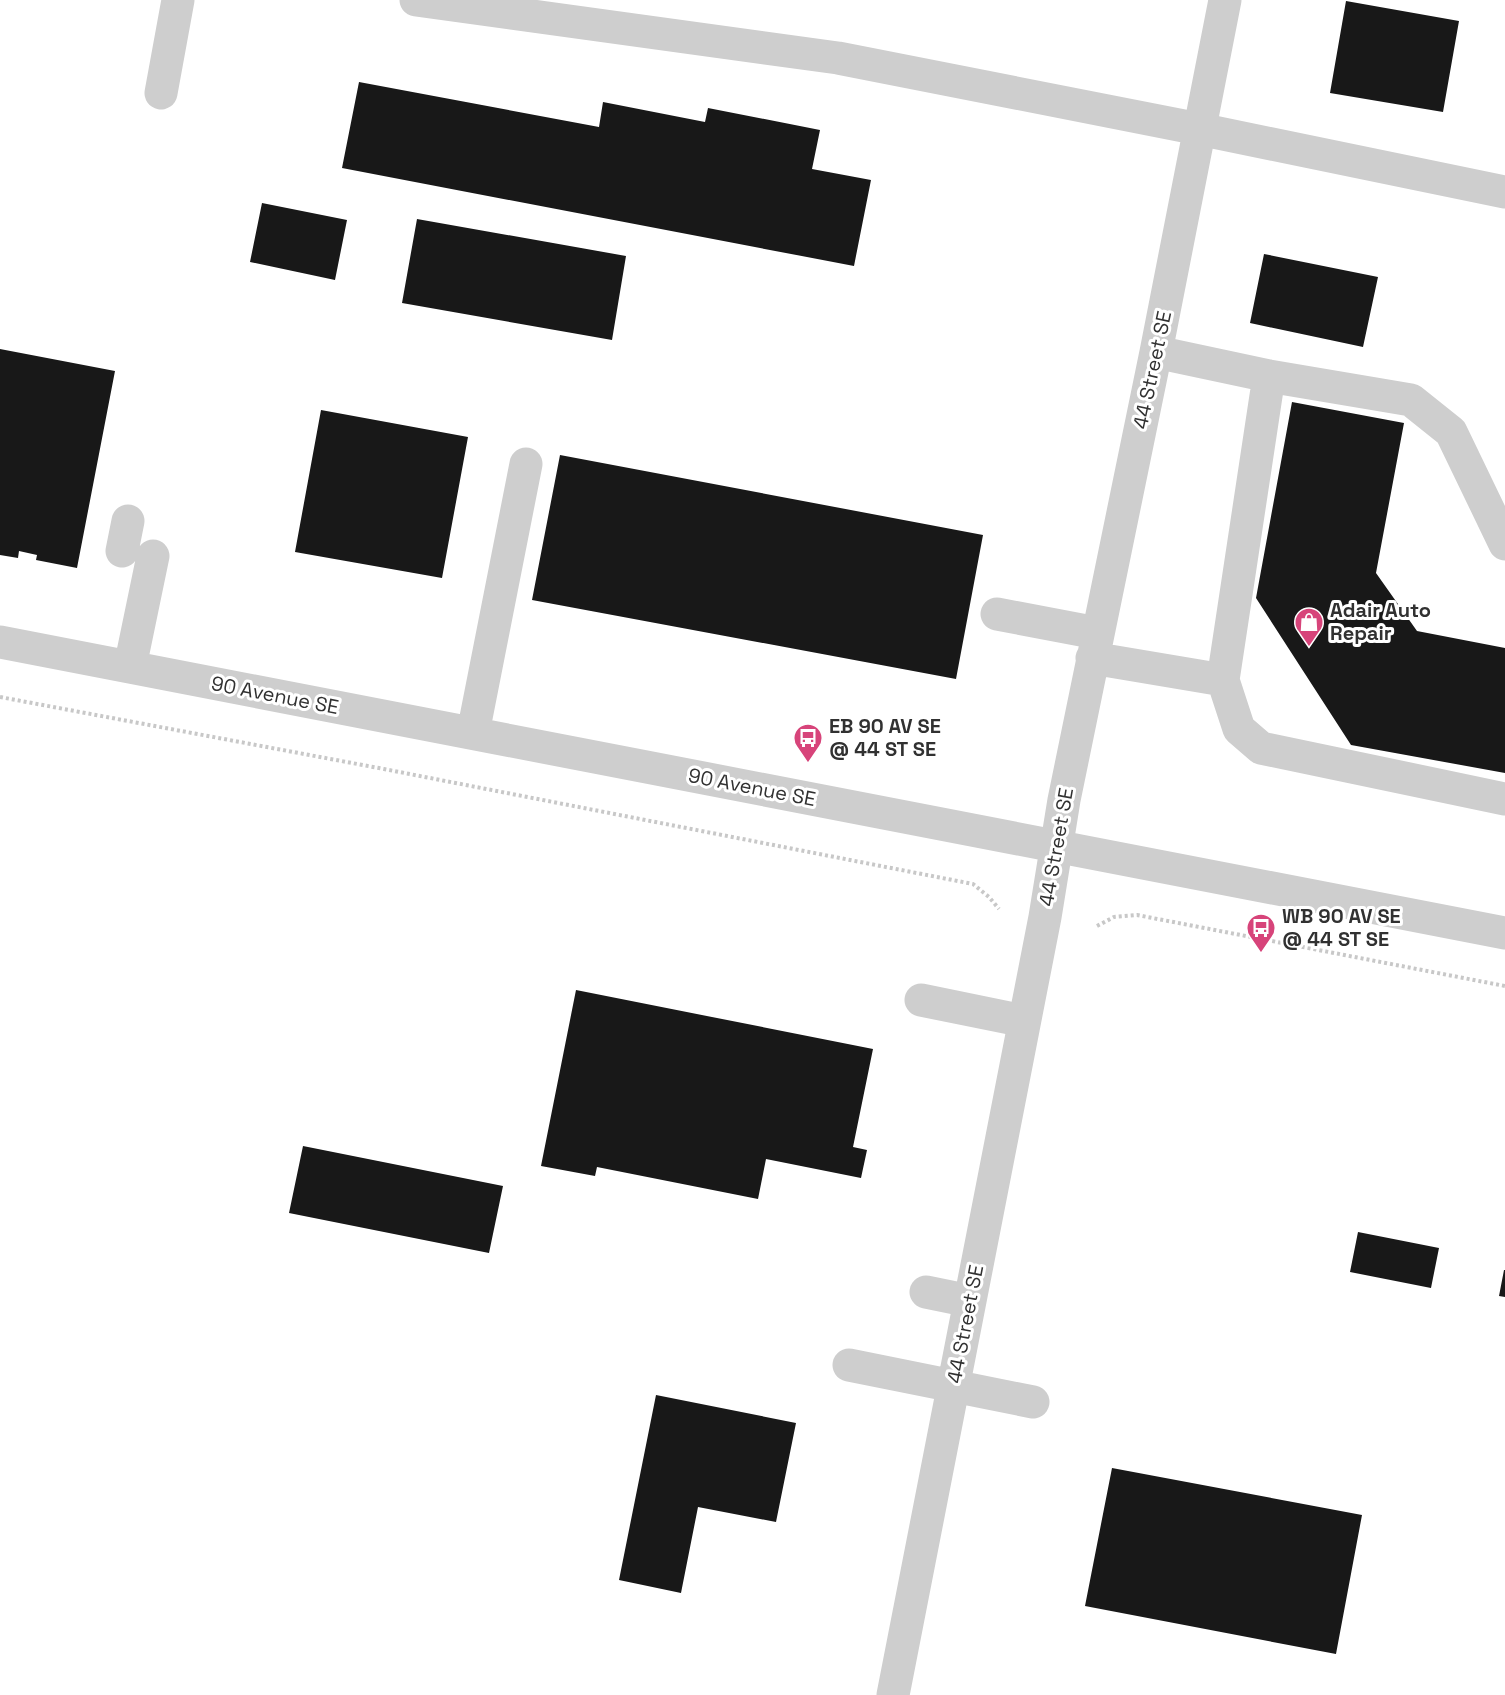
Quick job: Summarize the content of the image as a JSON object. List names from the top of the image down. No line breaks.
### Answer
{"streets":{"street":["44 Street SE","90 Avenue SE"]},"crossings":[["44 Street SE","90 Avenue SE"]],"places":{"shop":["Adair Auto Repair"],"bus stop":["EB 90 AV SE @ 44 ST SE","WB 90 AV SE @ 44 ST SE"]}}
